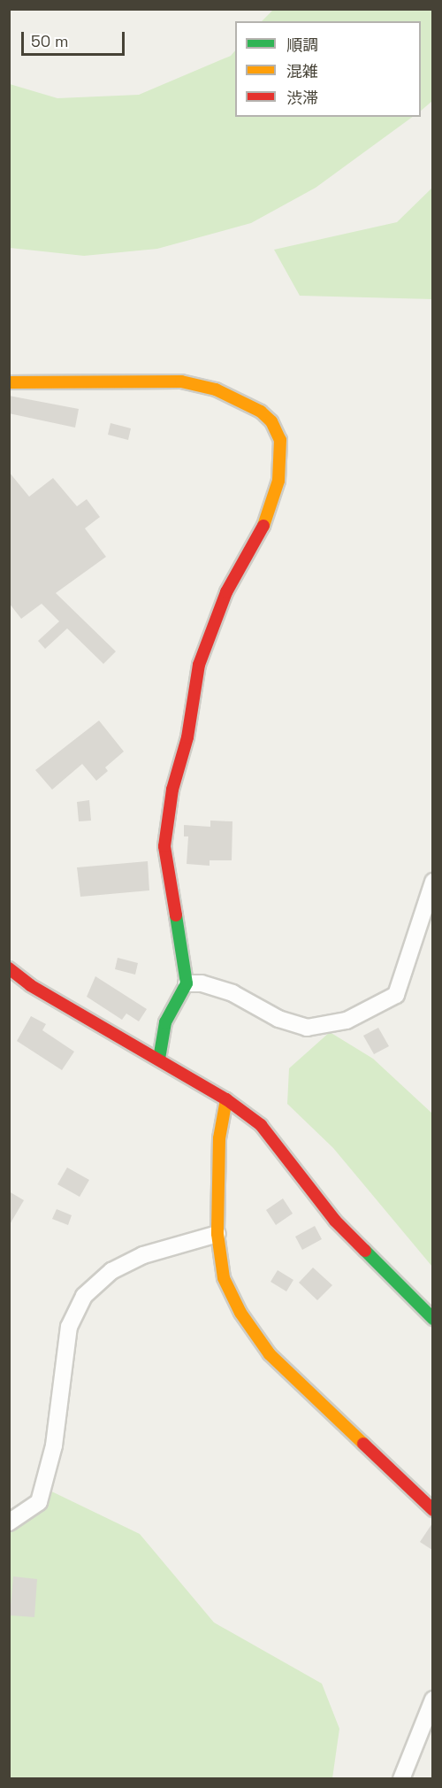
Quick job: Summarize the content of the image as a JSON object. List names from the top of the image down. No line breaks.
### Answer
{"legend":["順調","混雑","渋滞"],"scale_bar":"50 m"}
